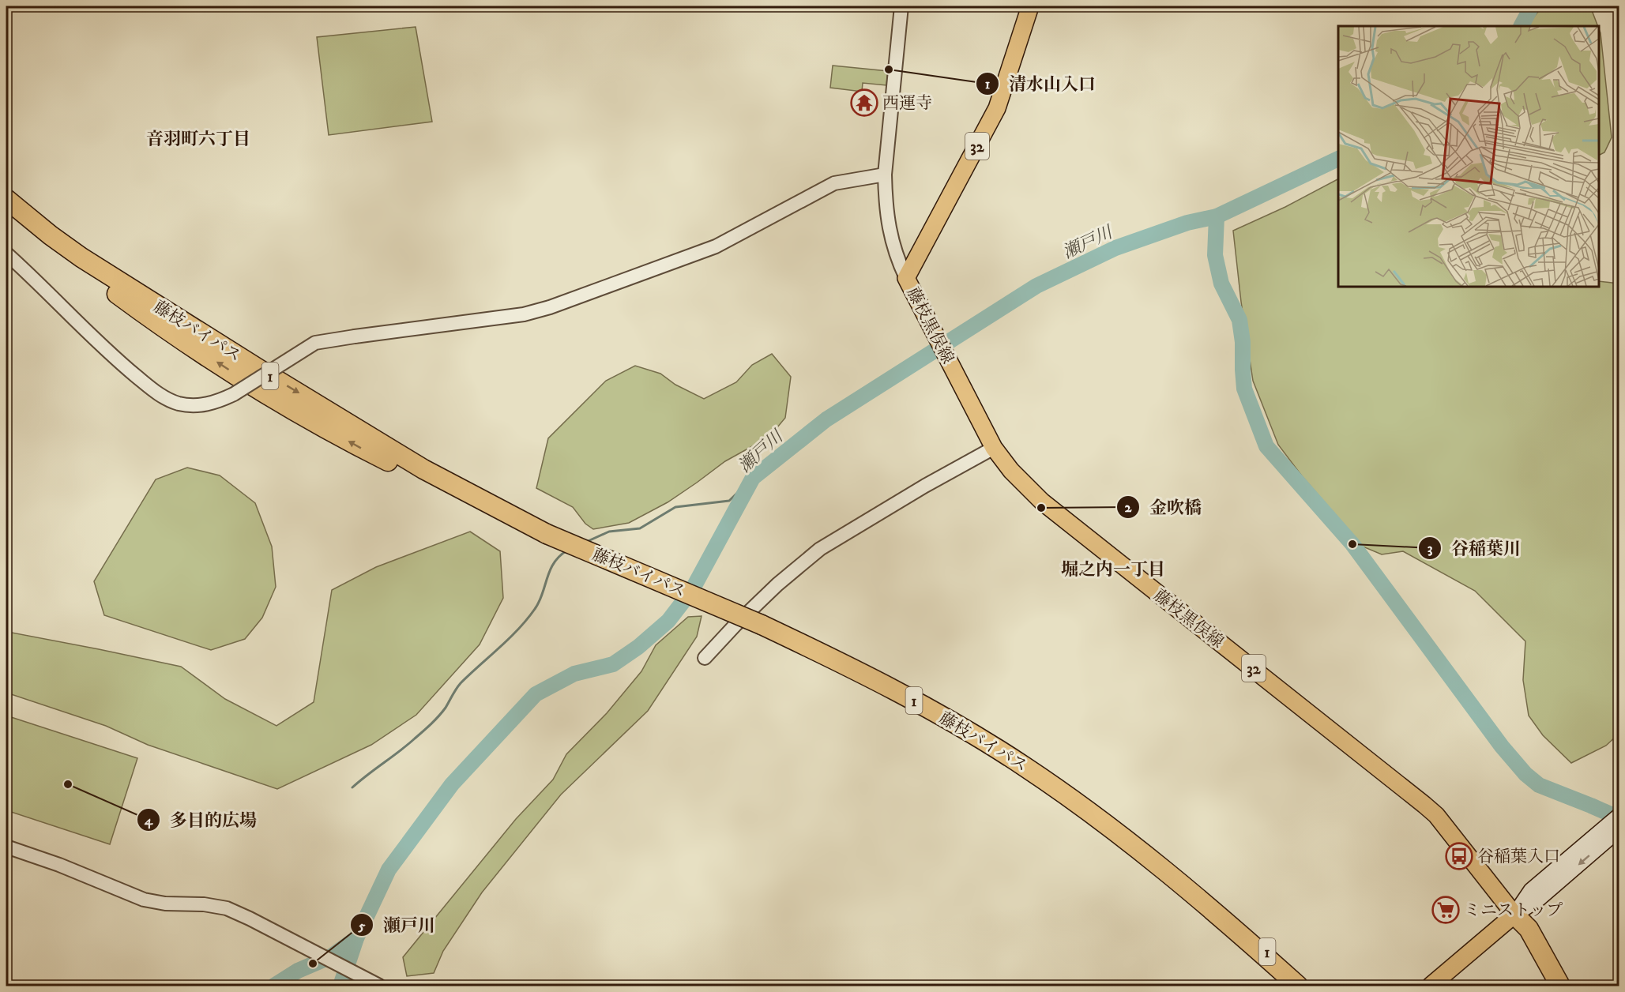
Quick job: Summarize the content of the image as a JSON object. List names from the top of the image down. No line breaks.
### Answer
{"streets":{"highway":["藤枝バイパス","1"],"main road":["32","藤枝黒俣線"]},"crossings":[["藤枝バイパス","1"]],"districts":["音羽町六丁目","堀之内一丁目"],"water":["瀬戸川"],"places":{"other":["清水山入口","金吹橋","谷稲葉川","多目的広場","瀬戸川"],"temple":["西運寺"],"bus stop":["谷稲葉入口"],"supermarket":["ミニストップ"]}}
